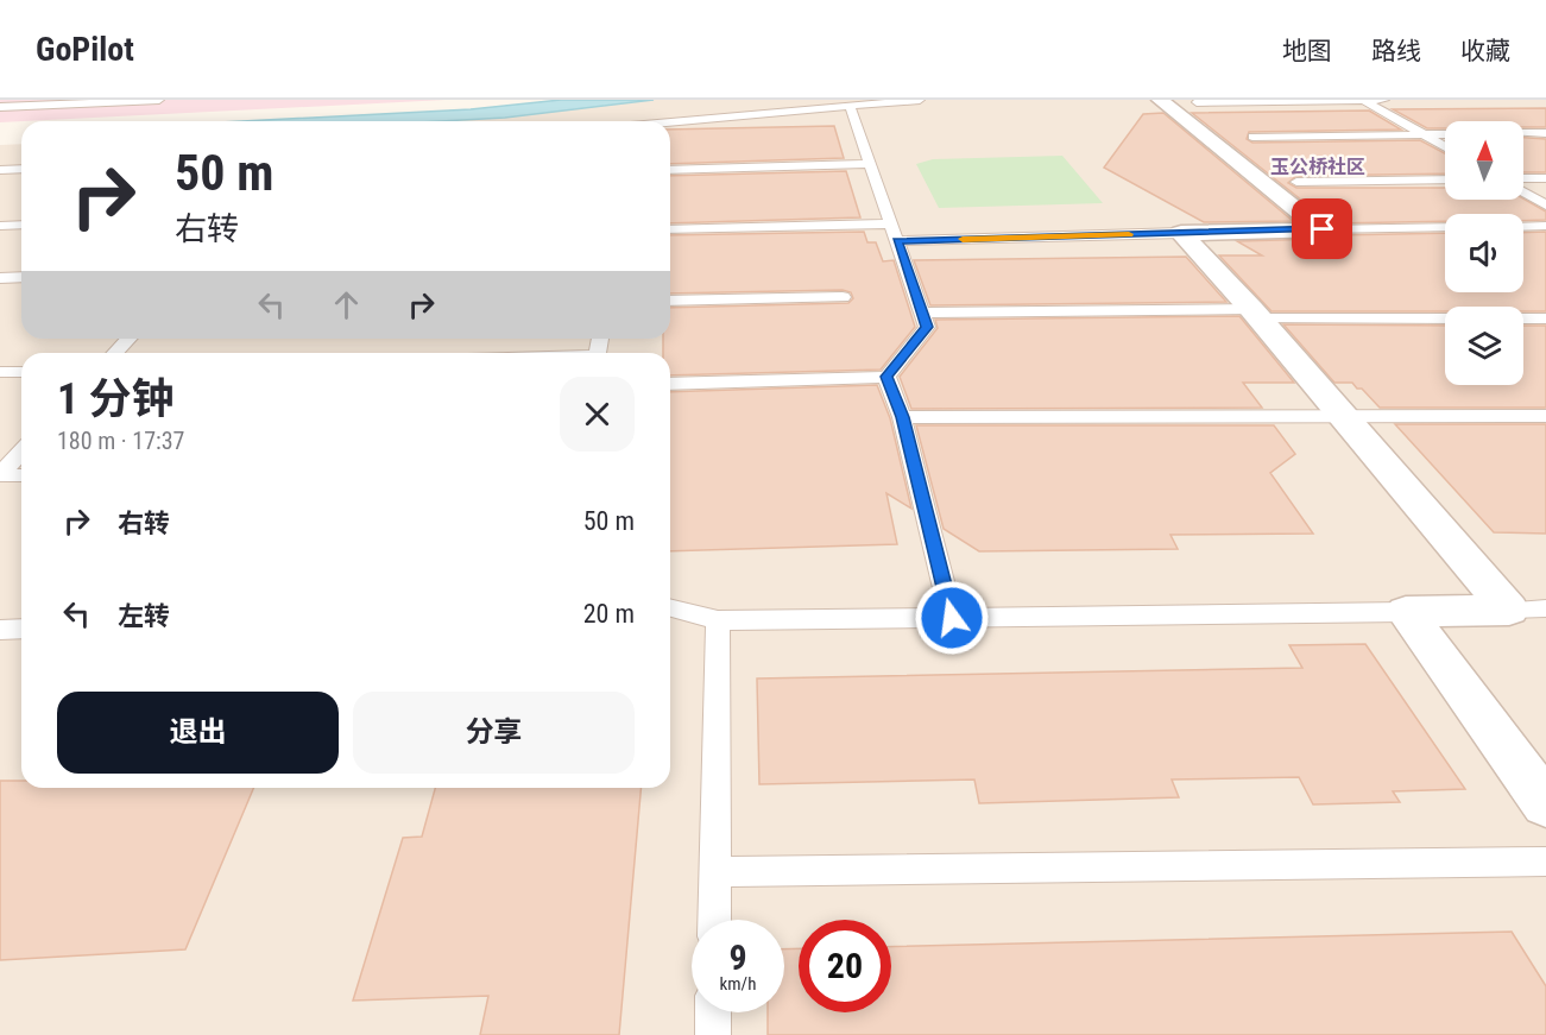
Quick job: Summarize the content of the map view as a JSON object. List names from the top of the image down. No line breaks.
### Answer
{"districts":["玉公桥社区"],"north":"top","page":{"header":"GoPilot","nav":["地图","路线","收藏"],"turn":["50 m","右转"],"heading":["1 分钟","180 m · 17:37"],"list":[{"name":"右转","value":"50 m"},{"name":"左转","value":"20 m"}],"buttons":["退出","分享"],"speed":"9 km/h","limit":"20"}}
